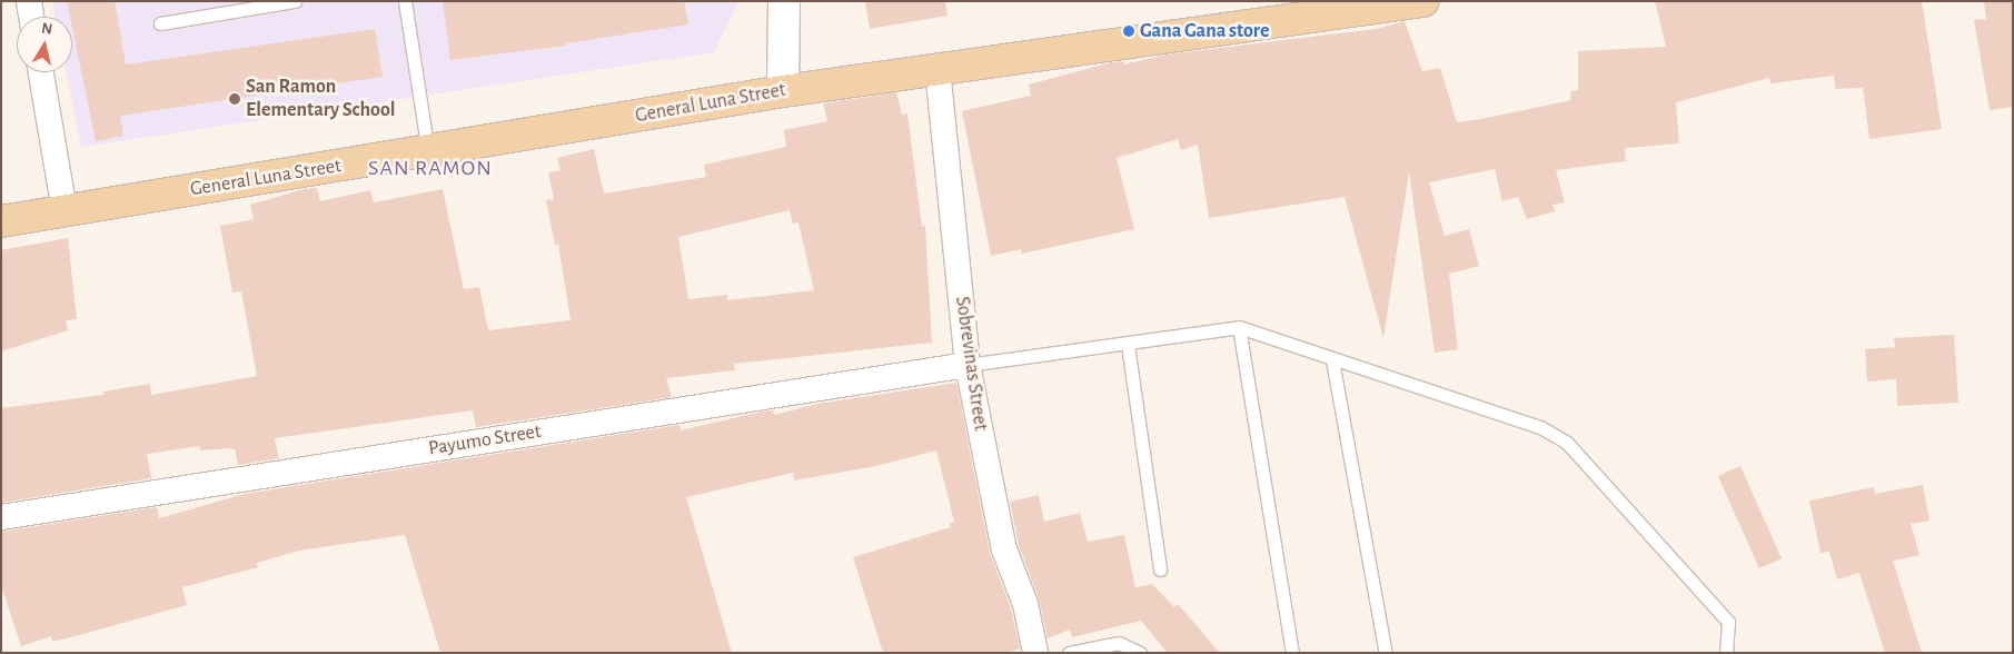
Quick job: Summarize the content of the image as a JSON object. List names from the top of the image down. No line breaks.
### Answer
{"streets":{"main road":["General Luna Street"],"street":["Sobrevinas Street","Payumo Street"]},"crossings":[["General Luna Street","Sobrevinas Street"],["Sobrevinas Street","Payumo Street"]],"districts":["SAN RAMON"],"places":["Gana Gana store","San Ramon Elementary School"],"north":"top"}
